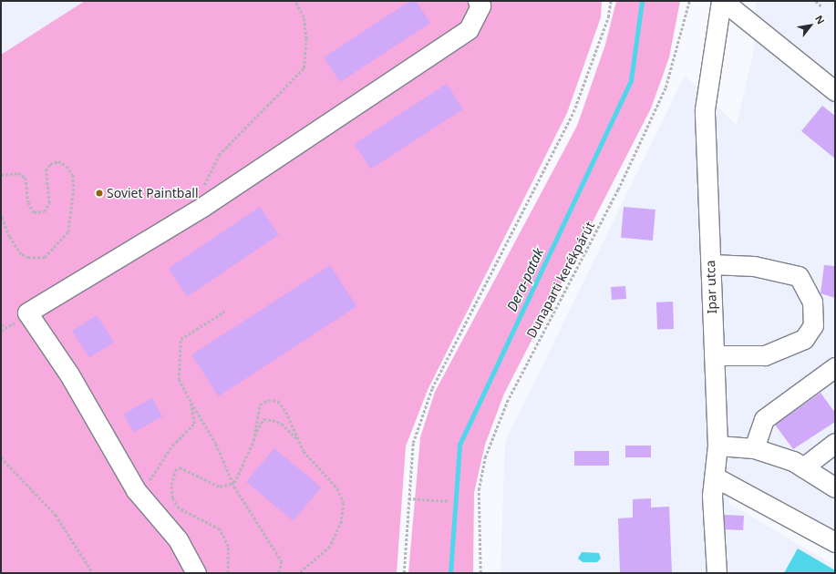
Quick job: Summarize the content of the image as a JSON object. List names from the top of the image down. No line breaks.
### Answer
{"streets":{"lane":["Ipar utca"],"path":["Dunaparti kerékpárút"]},"water":["Dera-patak"],"places":["Soviet Paintball"],"north":"top right"}
